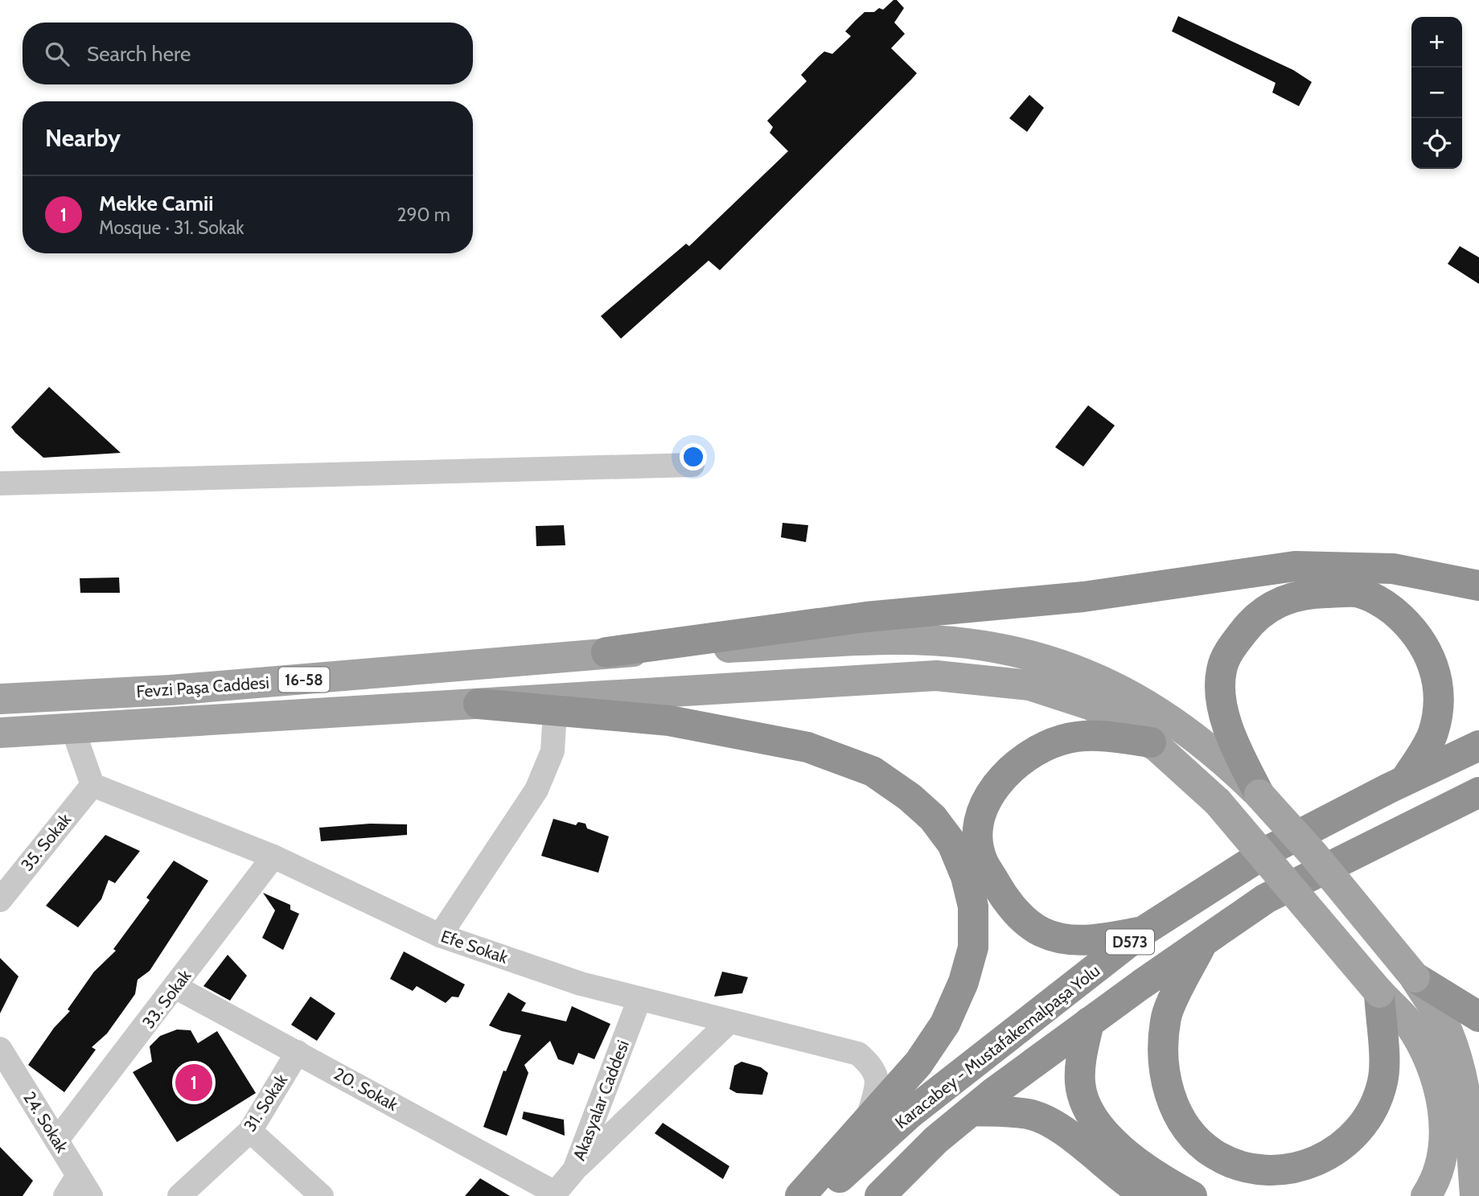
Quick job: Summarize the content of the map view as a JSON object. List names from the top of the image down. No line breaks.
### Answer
{"streets":{"highway":["D573","Karacabey - Mustafakemalpaşa Yolu"],"main road":["16-58","Fevzi Paşa Caddesi"],"street":["35. Sokak","Efe Sokak","33. Sokak","20. Sokak","Akasyalar Caddesi","31. Sokak","24. Sokak"]},"crossings":[["35. Sokak","Efe Sokak"],["Efe Sokak","33. Sokak"],["Efe Sokak","Akasyalar Caddesi"],["33. Sokak","20. Sokak"],["33. Sokak","24. Sokak"],["20. Sokak","Akasyalar Caddesi"],["20. Sokak","31. Sokak"]],"page":{"map_buttons":["+","−"],"search":"Search here","heading":"Nearby","list":[{"mark":"1","name":"Mekke Camii","note":"Mosque · 31. Sokak","value":"290 m"}],"pins":"1"}}
